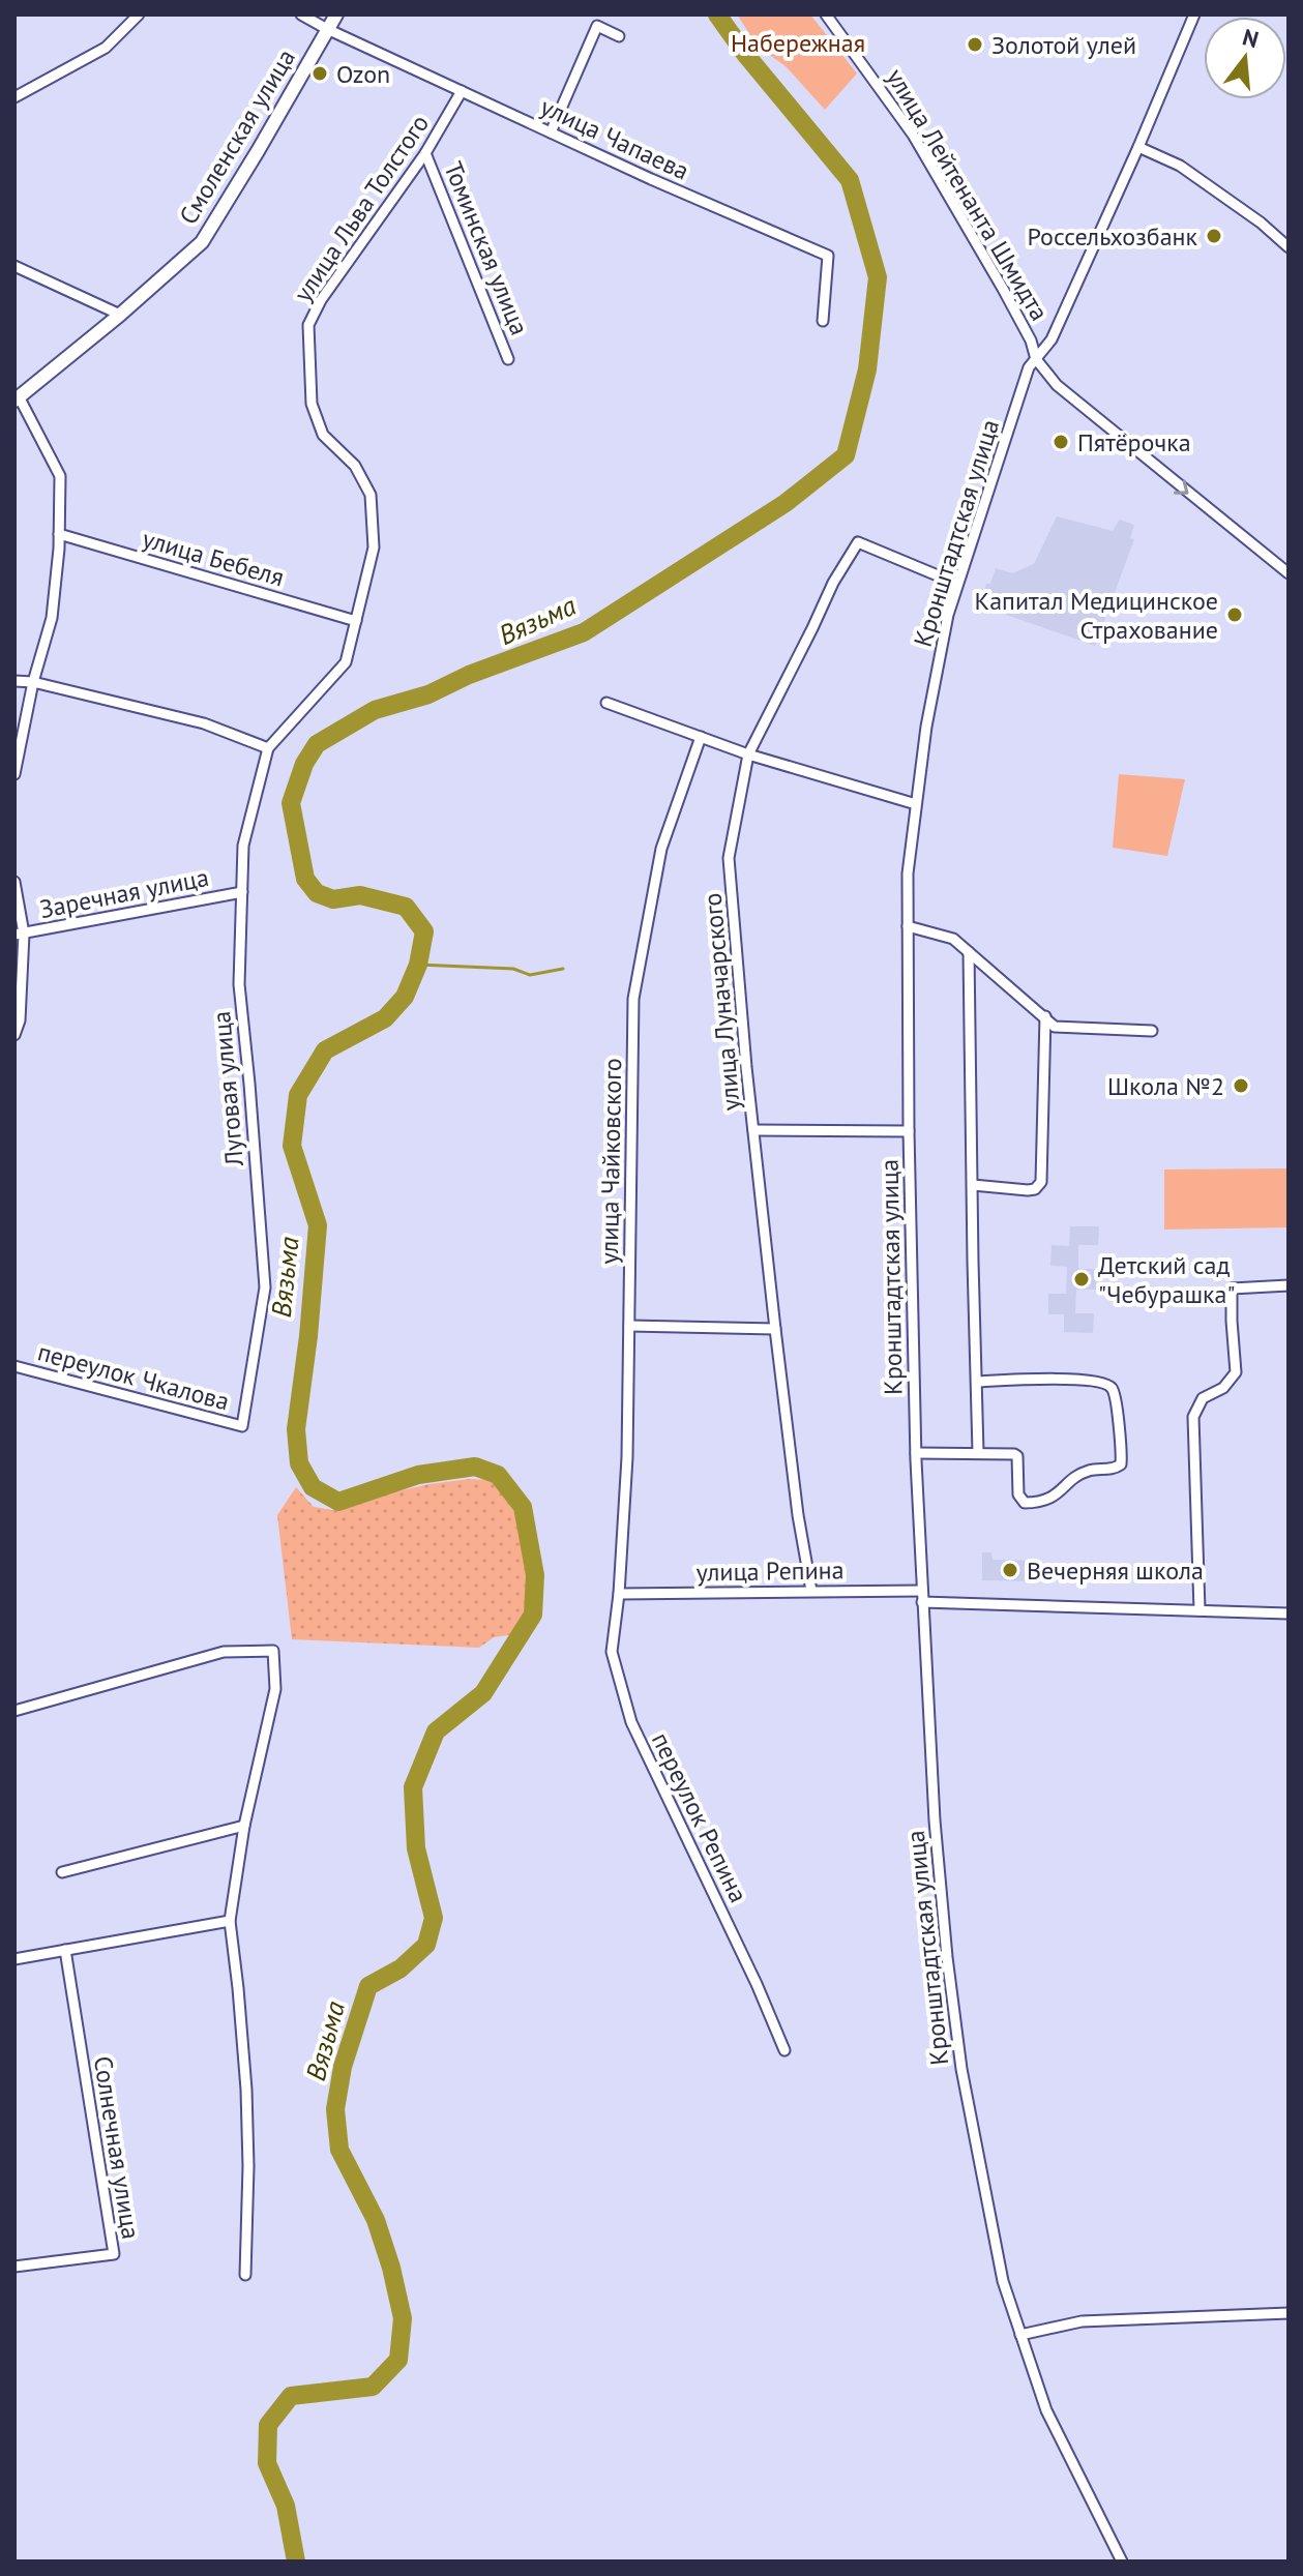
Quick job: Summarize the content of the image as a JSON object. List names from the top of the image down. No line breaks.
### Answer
{"streets":{"main road":["Смоленская улица"],"street":["улица Чапаева","улица Лейтенанта Шмидта","улица Льва Толстого","Томинская улица","Кронштадтская улица","улица Бебеля","Заречная улица","улица Луначарского","Луговая улица","улица Чайковского","переулок Чкалова","улица Репина","переулок Репина","Солнечная улица"]},"crossings":[["Смоленская улица","улица Чапаева"],["улица Чапаева","улица Льва Толстого"],["улица Лейтенанта Шмидта","Кронштадтская улица"],["улица Льва Толстого","Томинская улица"],["улица Льва Толстого","улица Бебеля"],["улица Льва Толстого","Луговая улица"],["Кронштадтская улица","улица Луначарского"],["Кронштадтская улица","улица Репина"],["Заречная улица","Луговая улица"],["улица Луначарского","улица Репина"],["Луговая улица","переулок Чкалова"],["улица Чайковского","улица Репина"],["улица Чайковского","переулок Репина"],["улица Репина","переулок Репина"]],"one_way":["улица Лейтенанта Шмидта"],"water":["Вязьма"],"parks":["Набережная"],"places":["Золотой улей","Ozon","Россельхозбанк","Пятёрочка","Капитал Медицинское Страхование","Школа №2","Детский сад \"Чебурашка\"","Вечерняя школа"],"north":"top"}
